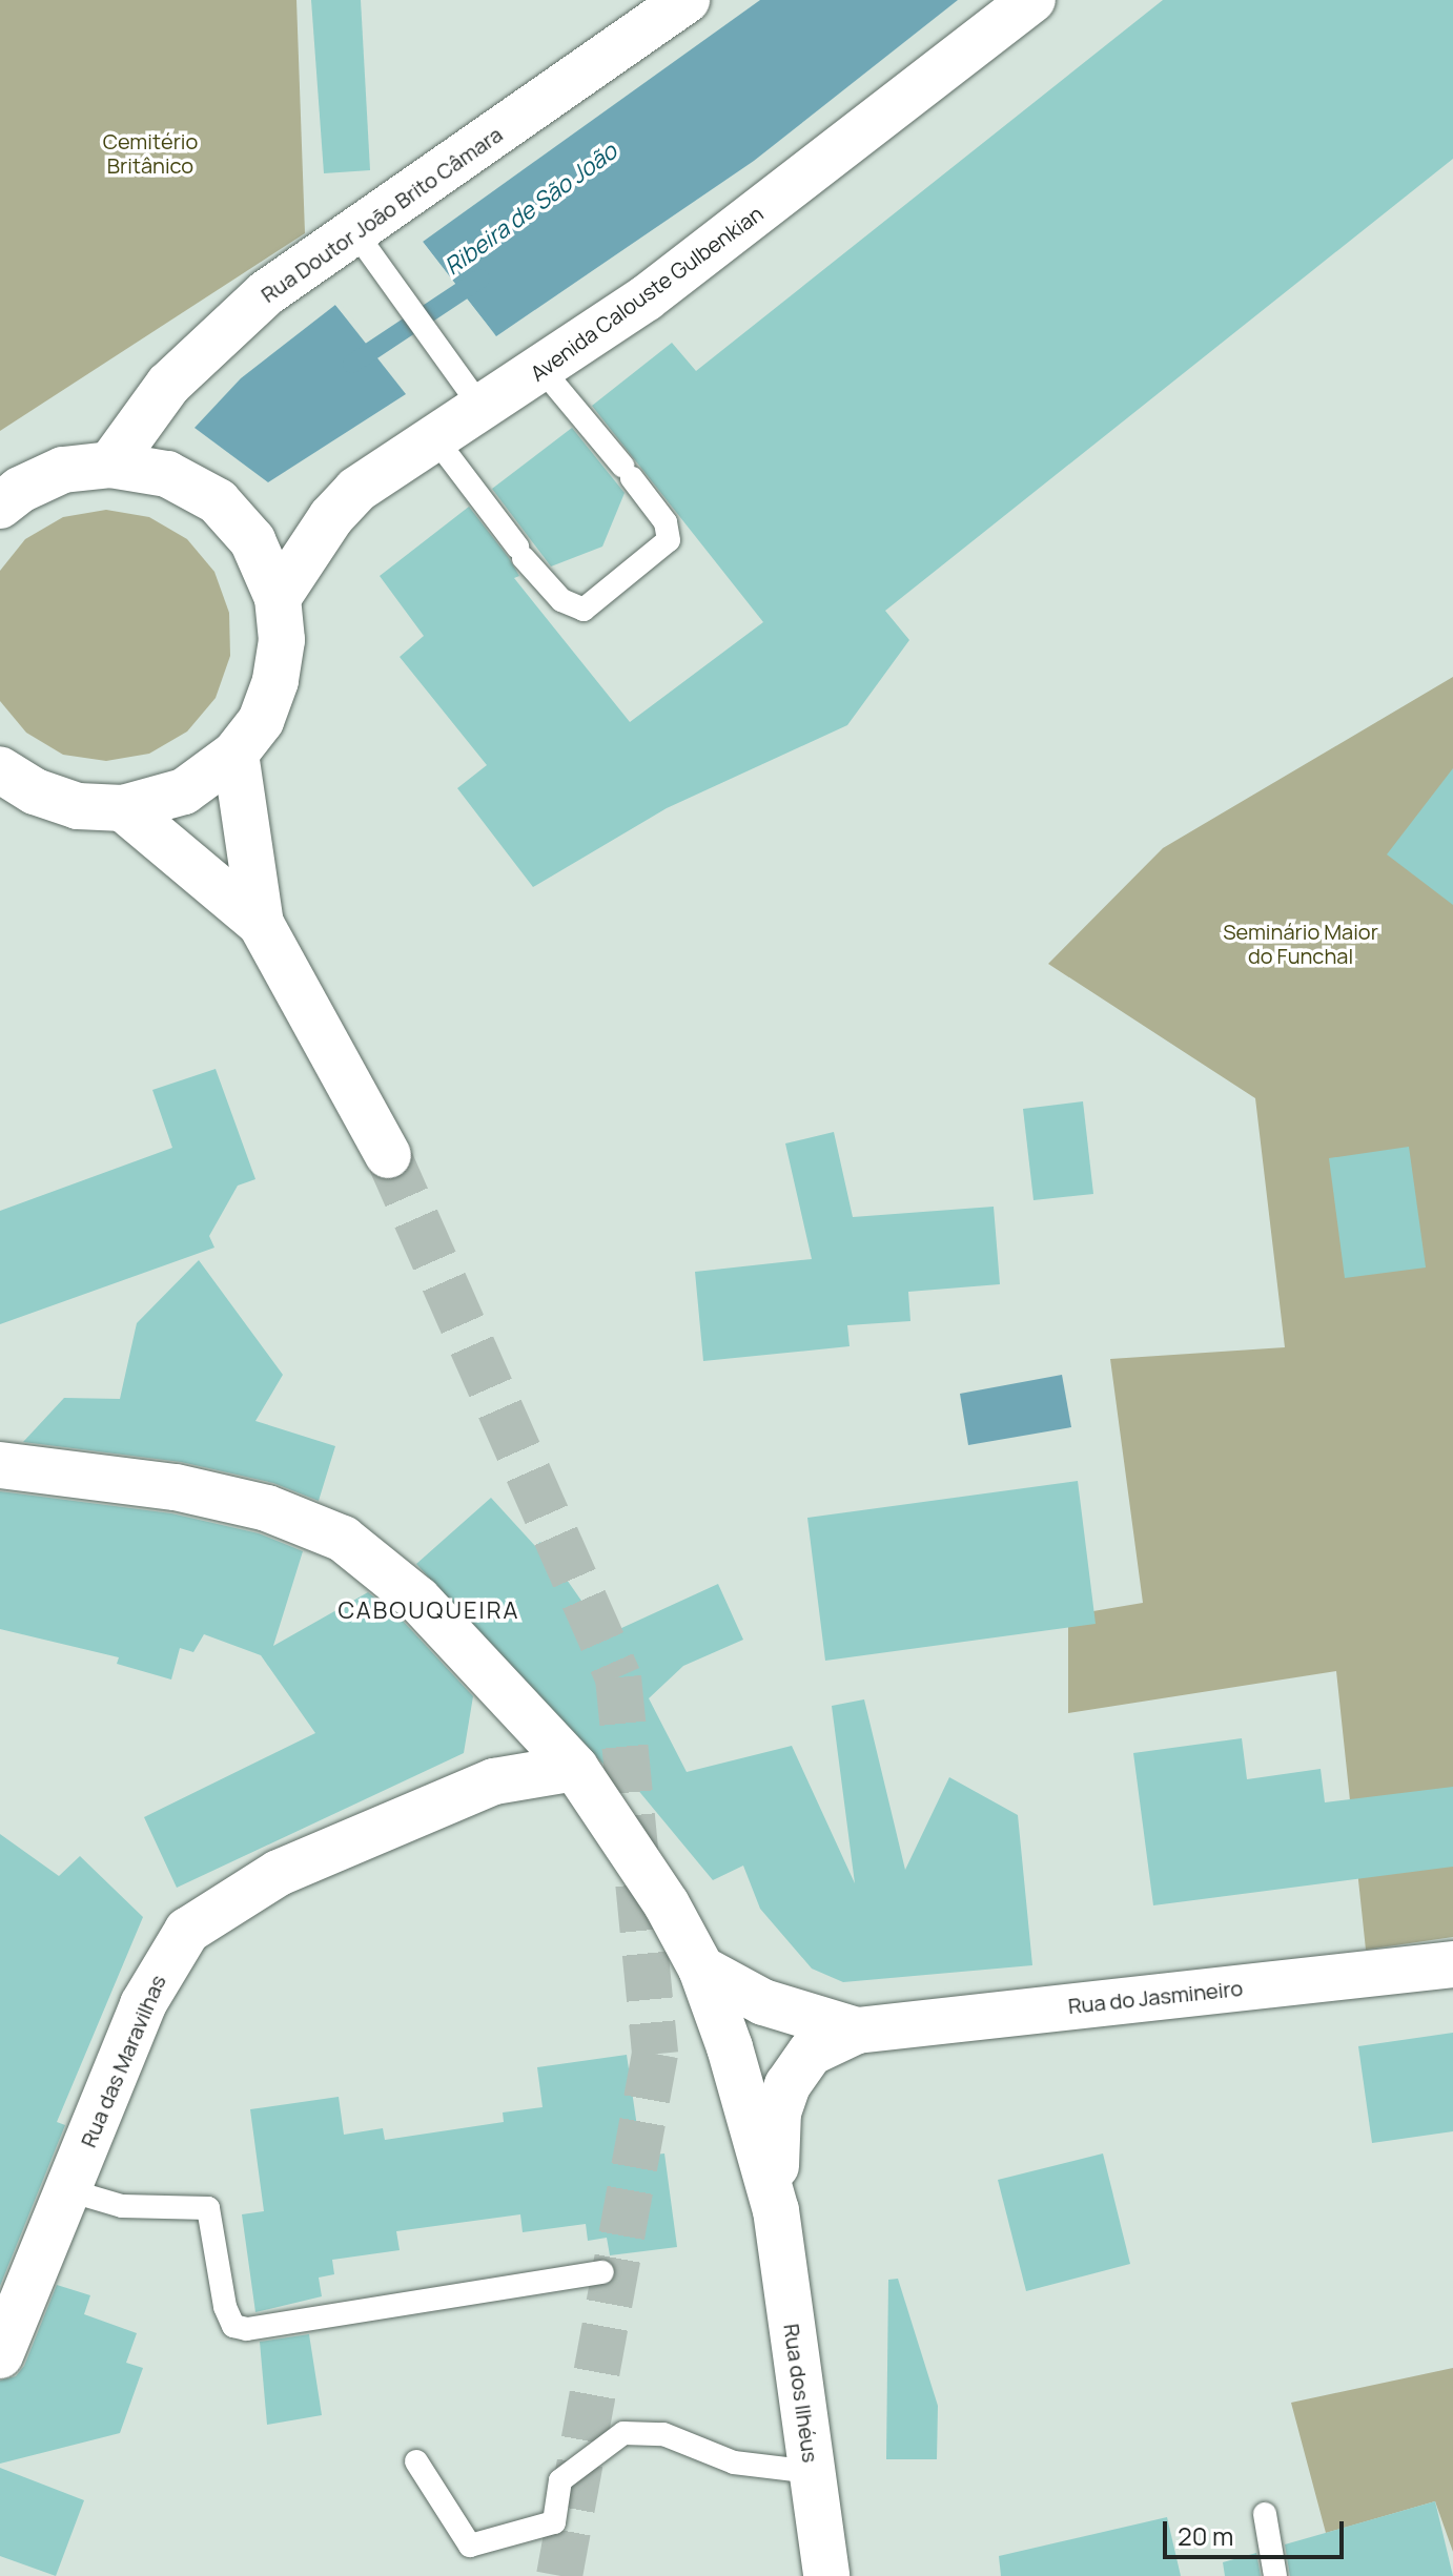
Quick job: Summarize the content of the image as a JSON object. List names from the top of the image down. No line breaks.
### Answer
{"streets":{"street":["Rua Doutor João Brito Câmara","Avenida Calouste Gulbenkian","Rua do Jasmineiro","Rua das Maravilhas","Rua dos Ilhéus"]},"crossings":[["Rua do Jasmineiro","Rua dos Ilhéus"]],"districts":["CABOUQUEIRA"],"water":["Ribeira de São João"],"parks":["Cemitério Britânico","Seminário Maior do Funchal"],"scale_bar":"20 m"}
